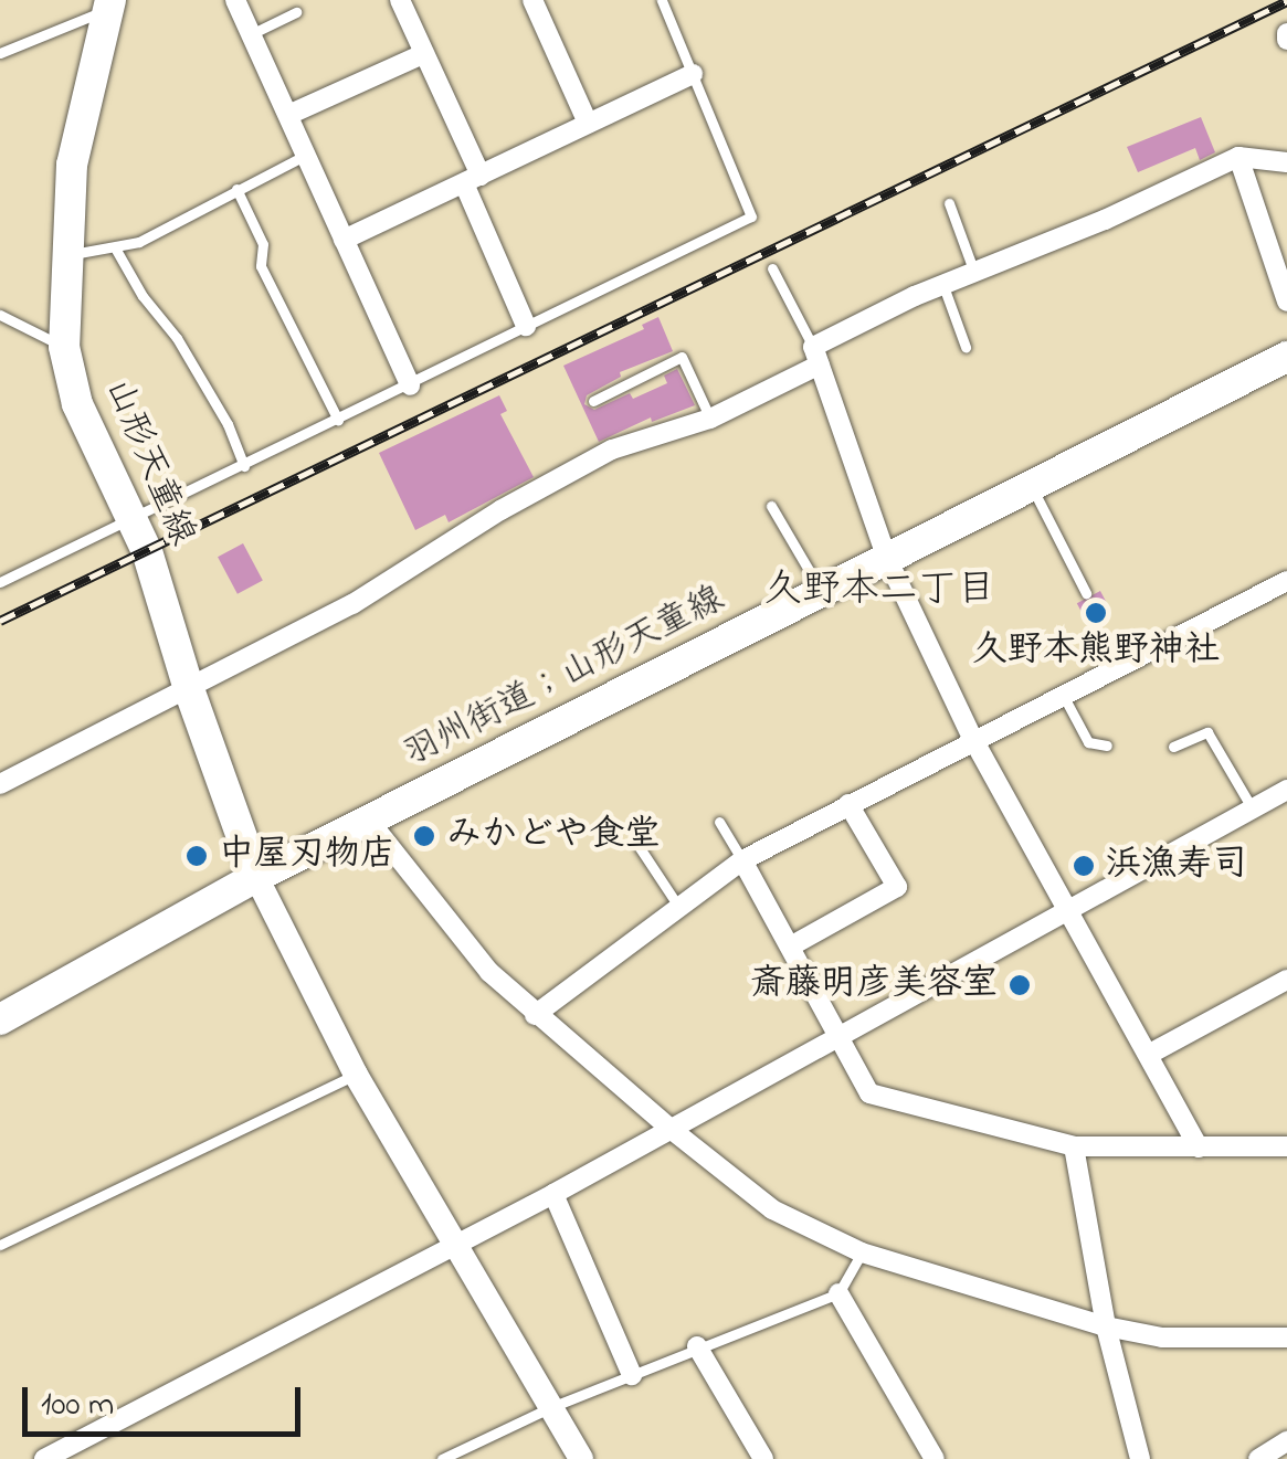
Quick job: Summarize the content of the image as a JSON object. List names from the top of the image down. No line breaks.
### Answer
{"streets":{"main road":["山形天童線","羽州街道；山形天童線"]},"crossings":[["山形天童線","羽州街道；山形天童線"]],"districts":["久野本二丁目"],"places":["久野本熊野神社","みかどや食堂","中屋刃物店","浜漁寿司","斎藤明彦美容室"],"scale_bar":"100 m"}
